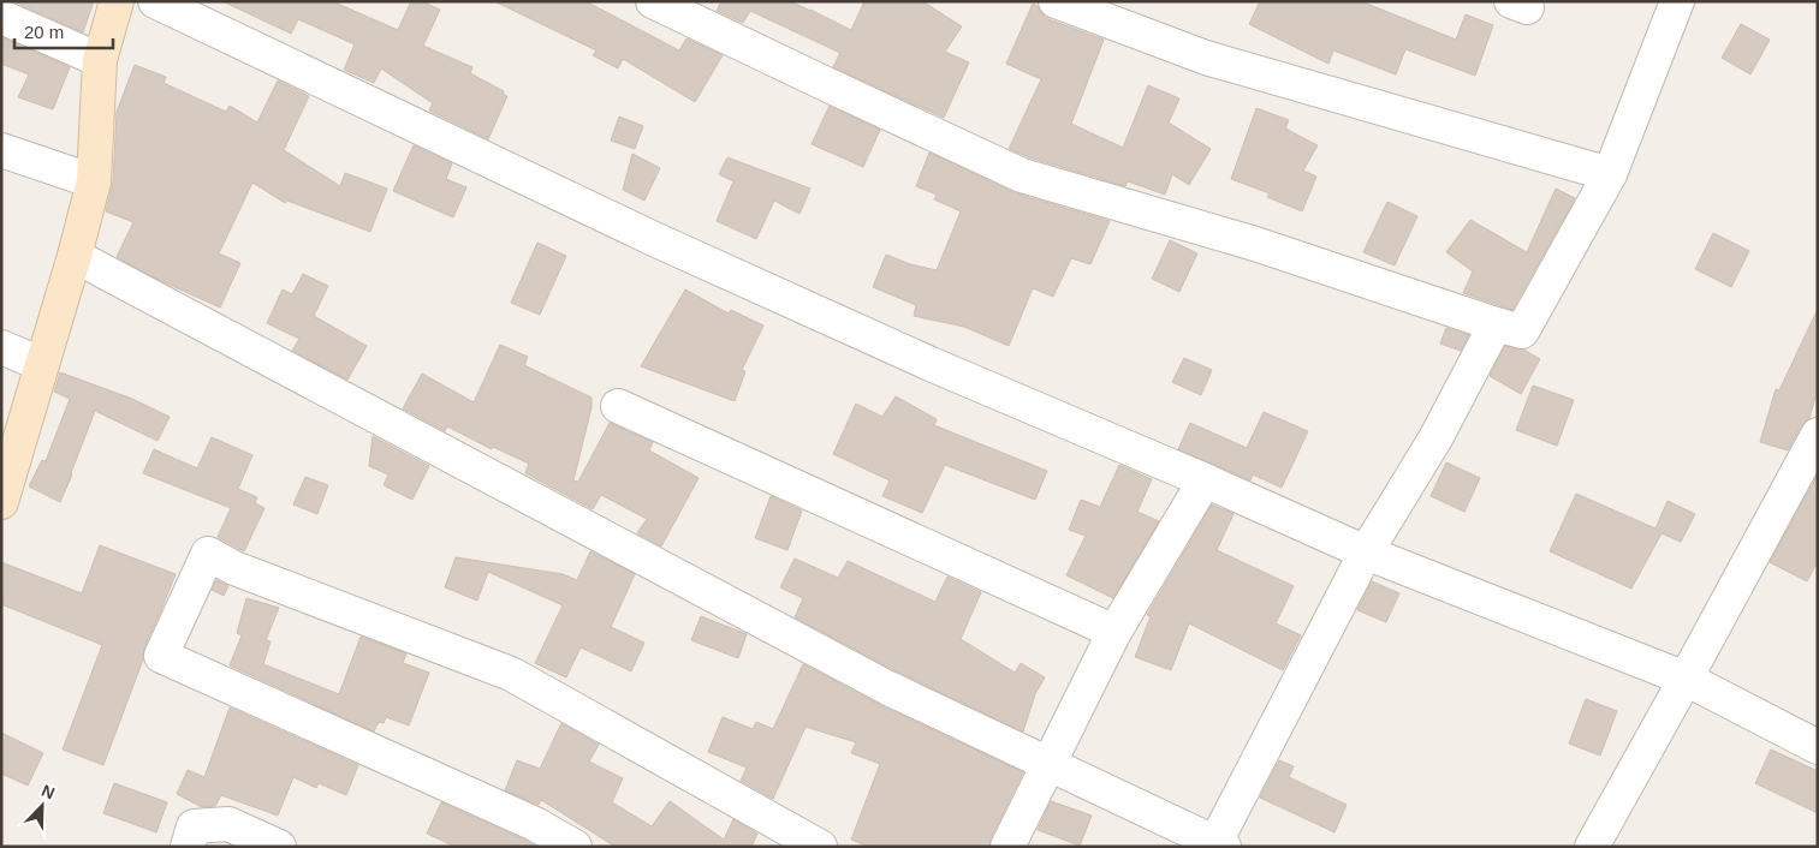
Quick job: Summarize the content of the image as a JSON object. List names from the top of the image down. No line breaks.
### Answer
{"scale_bar":"20 m","north":"top right"}
